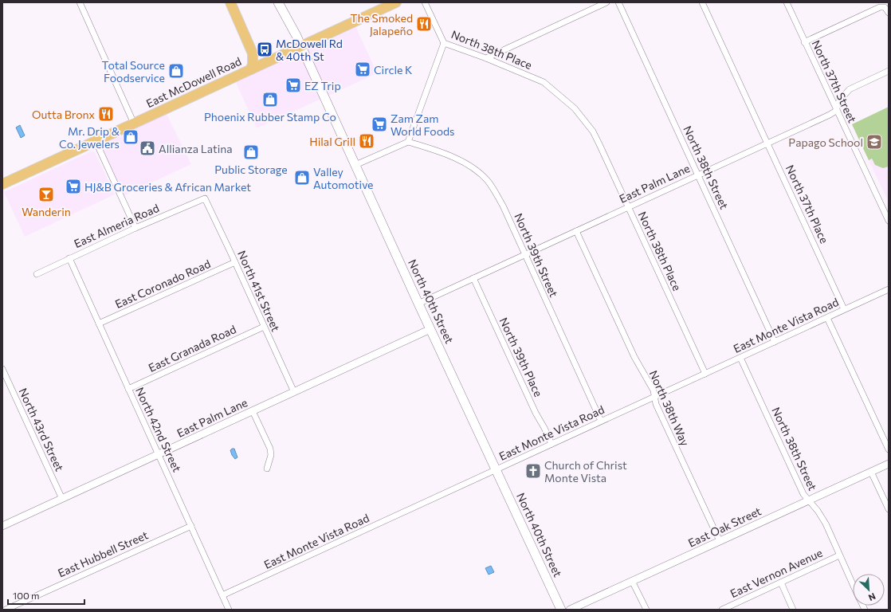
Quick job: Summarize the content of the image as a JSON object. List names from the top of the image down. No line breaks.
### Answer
{"streets":{"main road":["East McDowell Road","North 40th Street"],"street":["North 38th Place","North 37th Street","North 38th Street","East Palm Lane","North 37th Place","East Almeria Road","North 39th Street","East Coronado Road","North 41st Street","East Monte Vista Road","East Granada Road","North 39th Place","North 38th Way","North 43rd Street","North 42nd Street","East Oak Street","East Hubbell Street","East Vernon Avenue"]},"crossings":[["North 38th Place","East Palm Lane"],["North 38th Place","East Monte Vista Road"],["North 37th Street","East Palm Lane"],["East McDowell Road","North 40th Street"],["North 38th Street","East Palm Lane"],["North 38th Street","East Monte Vista Road"],["North 38th Street","East Oak Street"],["North 38th Street","East Vernon Avenue"],["East Palm Lane","North 37th Place"],["East Palm Lane","North 39th Street"],["East Palm Lane","North 41st Street"],["East Palm Lane","North 40th Street"],["East Palm Lane","North 39th Place"],["East Palm Lane","North 38th Way"],["East Palm Lane","North 43rd Street"],["East Palm Lane","North 42nd Street"],["North 37th Place","East Monte Vista Road"],["East Almeria Road","North 41st Street"],["East Almeria Road","North 42nd Street"],["North 39th Street","East Monte Vista Road"],["East Coronado Road","North 41st Street"],["East Coronado Road","North 42nd Street"],["North 41st Street","East Granada Road"],["North 40th Street","East Monte Vista Road"],["East Monte Vista Road","North 39th Place"],["East Monte Vista Road","North 38th Way"],["East Monte Vista Road","North 42nd Street"],["East Granada Road","North 42nd Street"],["North 38th Way","East Oak Street"],["North 42nd Street","East Hubbell Street"]],"places":{"restaurant":["The Smoked Jalapeño","Outta Bronx","Hilal Grill"],"bus stop":["McDowell Rd & 40th St"],"supermarket":["Circle K","EZ Trip","Zam Zam World Foods","HJ&B Groceries & African Market"],"shop":["Total Source Foodservice","Phoenix Rubber Stamp Co","Mr. Drip & Co. Jewelers","Public Storage","Valley Automotive"],"school or university":["Papago School"],"public building":["Allianza Latina"],"bar":["Wanderin"],"church":["Church of Christ Monte Vista"]},"scale_bar":"100 m","north":"bottom right"}
